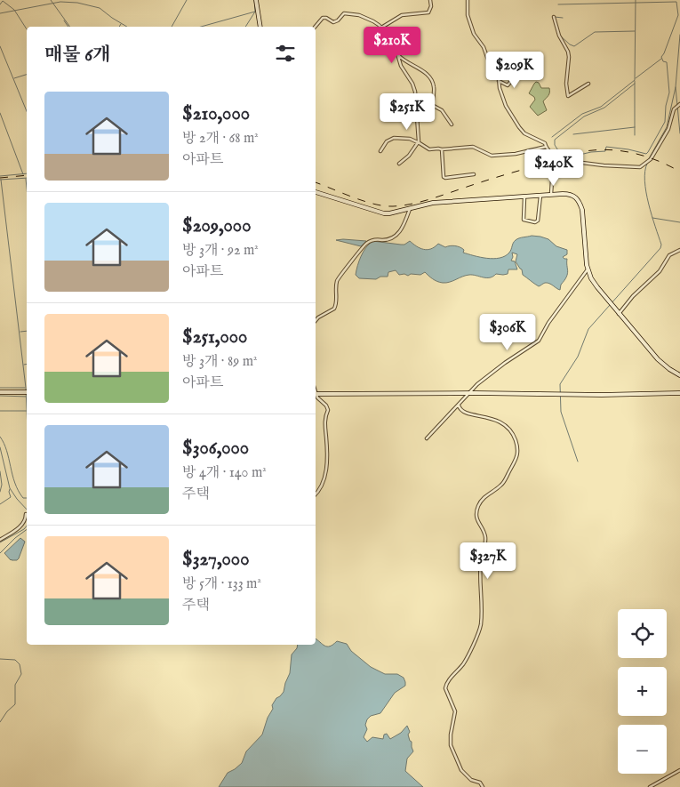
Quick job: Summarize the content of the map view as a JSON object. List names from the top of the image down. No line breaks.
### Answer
{"page":{"price":["$210K","$209K","$251K","$240K","$306K","$327K"],"heading":"매물 6개","list":[{"name":"$210,000","note":"방 2개 · 68 m² · 아파트"},{"name":"$209,000","note":"방 3개 · 92 m² · 아파트"},{"name":"$251,000","note":"방 3개 · 89 m² · 아파트"},{"name":"$306,000","note":"방 4개 · 140 m² · 주택"},{"name":"$327,000","note":"방 5개 · 133 m² · 주택"}],"map_buttons":["+","−"]}}
